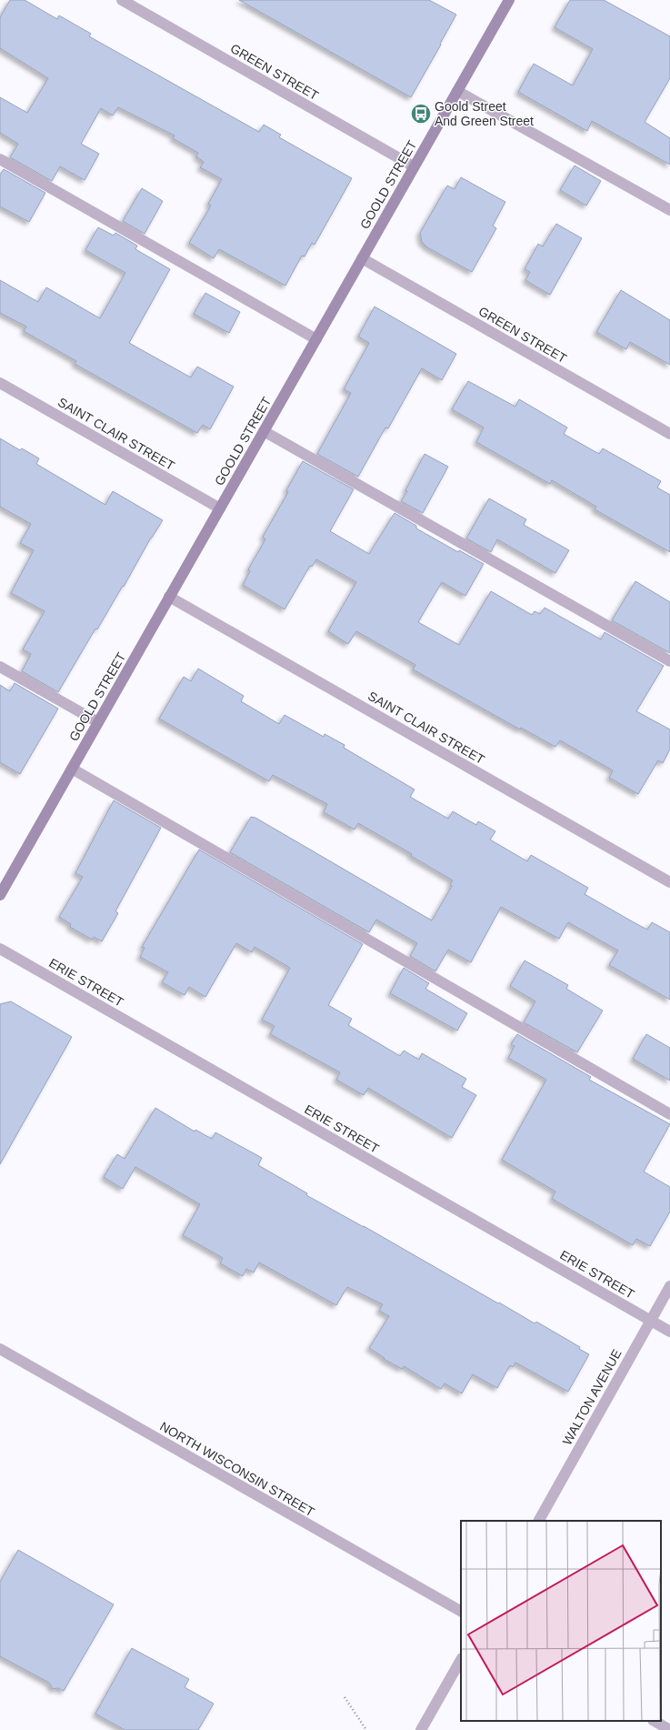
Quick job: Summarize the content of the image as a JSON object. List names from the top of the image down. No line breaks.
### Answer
{"streets":{"street":["GREEN STREET","GOOLD STREET","SAINT CLAIR STREET","ERIE STREET","WALTON AVENUE","NORTH WISCONSIN STREET"]},"crossings":[["GREEN STREET","GOOLD STREET"],["GOOLD STREET","SAINT CLAIR STREET"],["ERIE STREET","WALTON AVENUE"]],"places":{"bus stop":["Goold Street And Green Street"]}}
